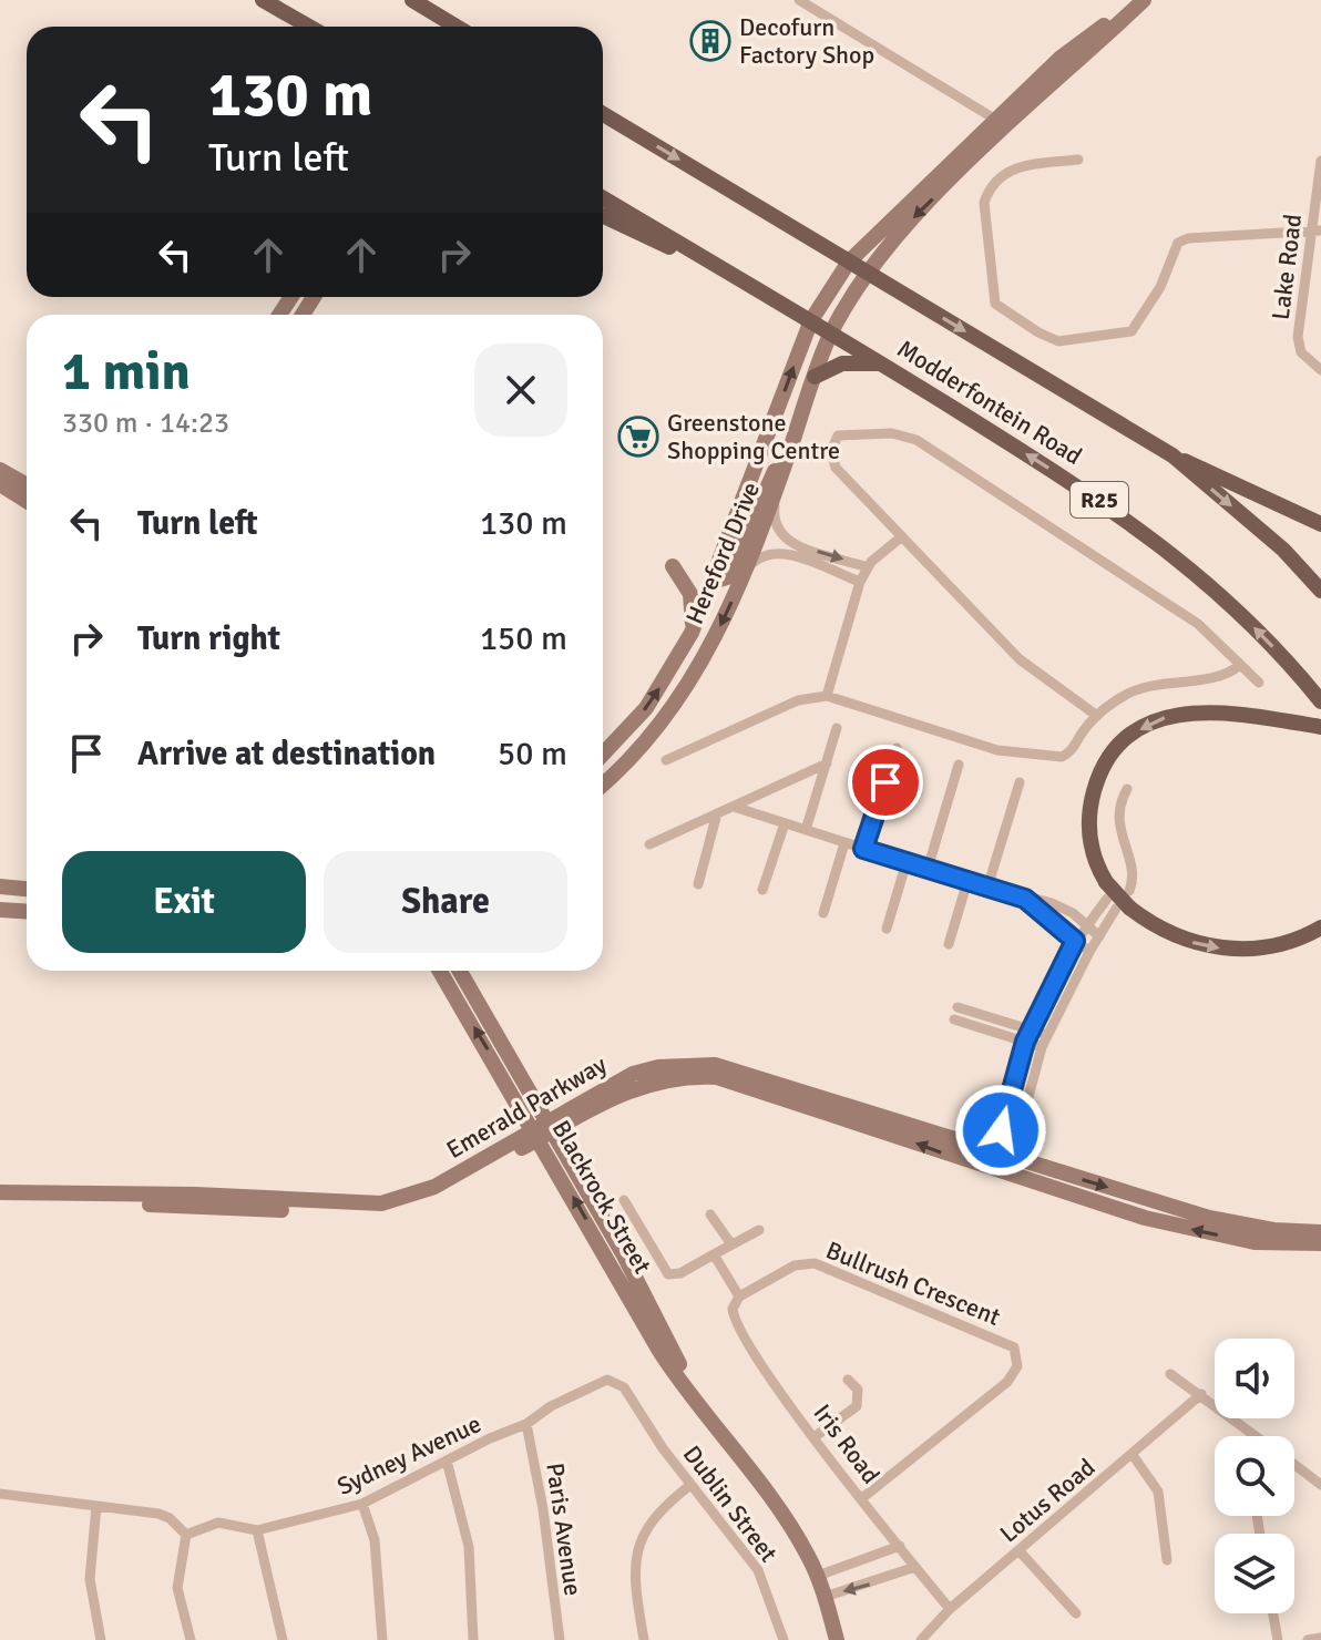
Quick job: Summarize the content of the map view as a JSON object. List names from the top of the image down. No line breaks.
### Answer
{"streets":{"main road":["Modderfontein Road","R25"],"street":["Lake Road","Hereford Drive","Emerald Parkway","Blackrock Street","Bullrush Crescent","Iris Road","Sydney Avenue","Lotus Road","Dublin Street","Paris Avenue"]},"crossings":[["Modderfontein Road","Hereford Drive"],["Emerald Parkway","Blackrock Street"],["Bullrush Crescent","Iris Road"],["Iris Road","Lotus Road"],["Sydney Avenue","Dublin Street"],["Sydney Avenue","Paris Avenue"]],"places":{"building":["Decofurn Factory Shop"],"supermarket":["Greenstone Shopping Centre"]},"page":{"turn":["130 m","Turn left"],"heading":["1 min","330 m · 14:23"],"list":[{"name":"Turn left","value":"130 m"},{"name":"Turn right","value":"150 m"},{"name":"Arrive at destination","value":"50 m"}],"buttons":["Exit","Share"]}}
